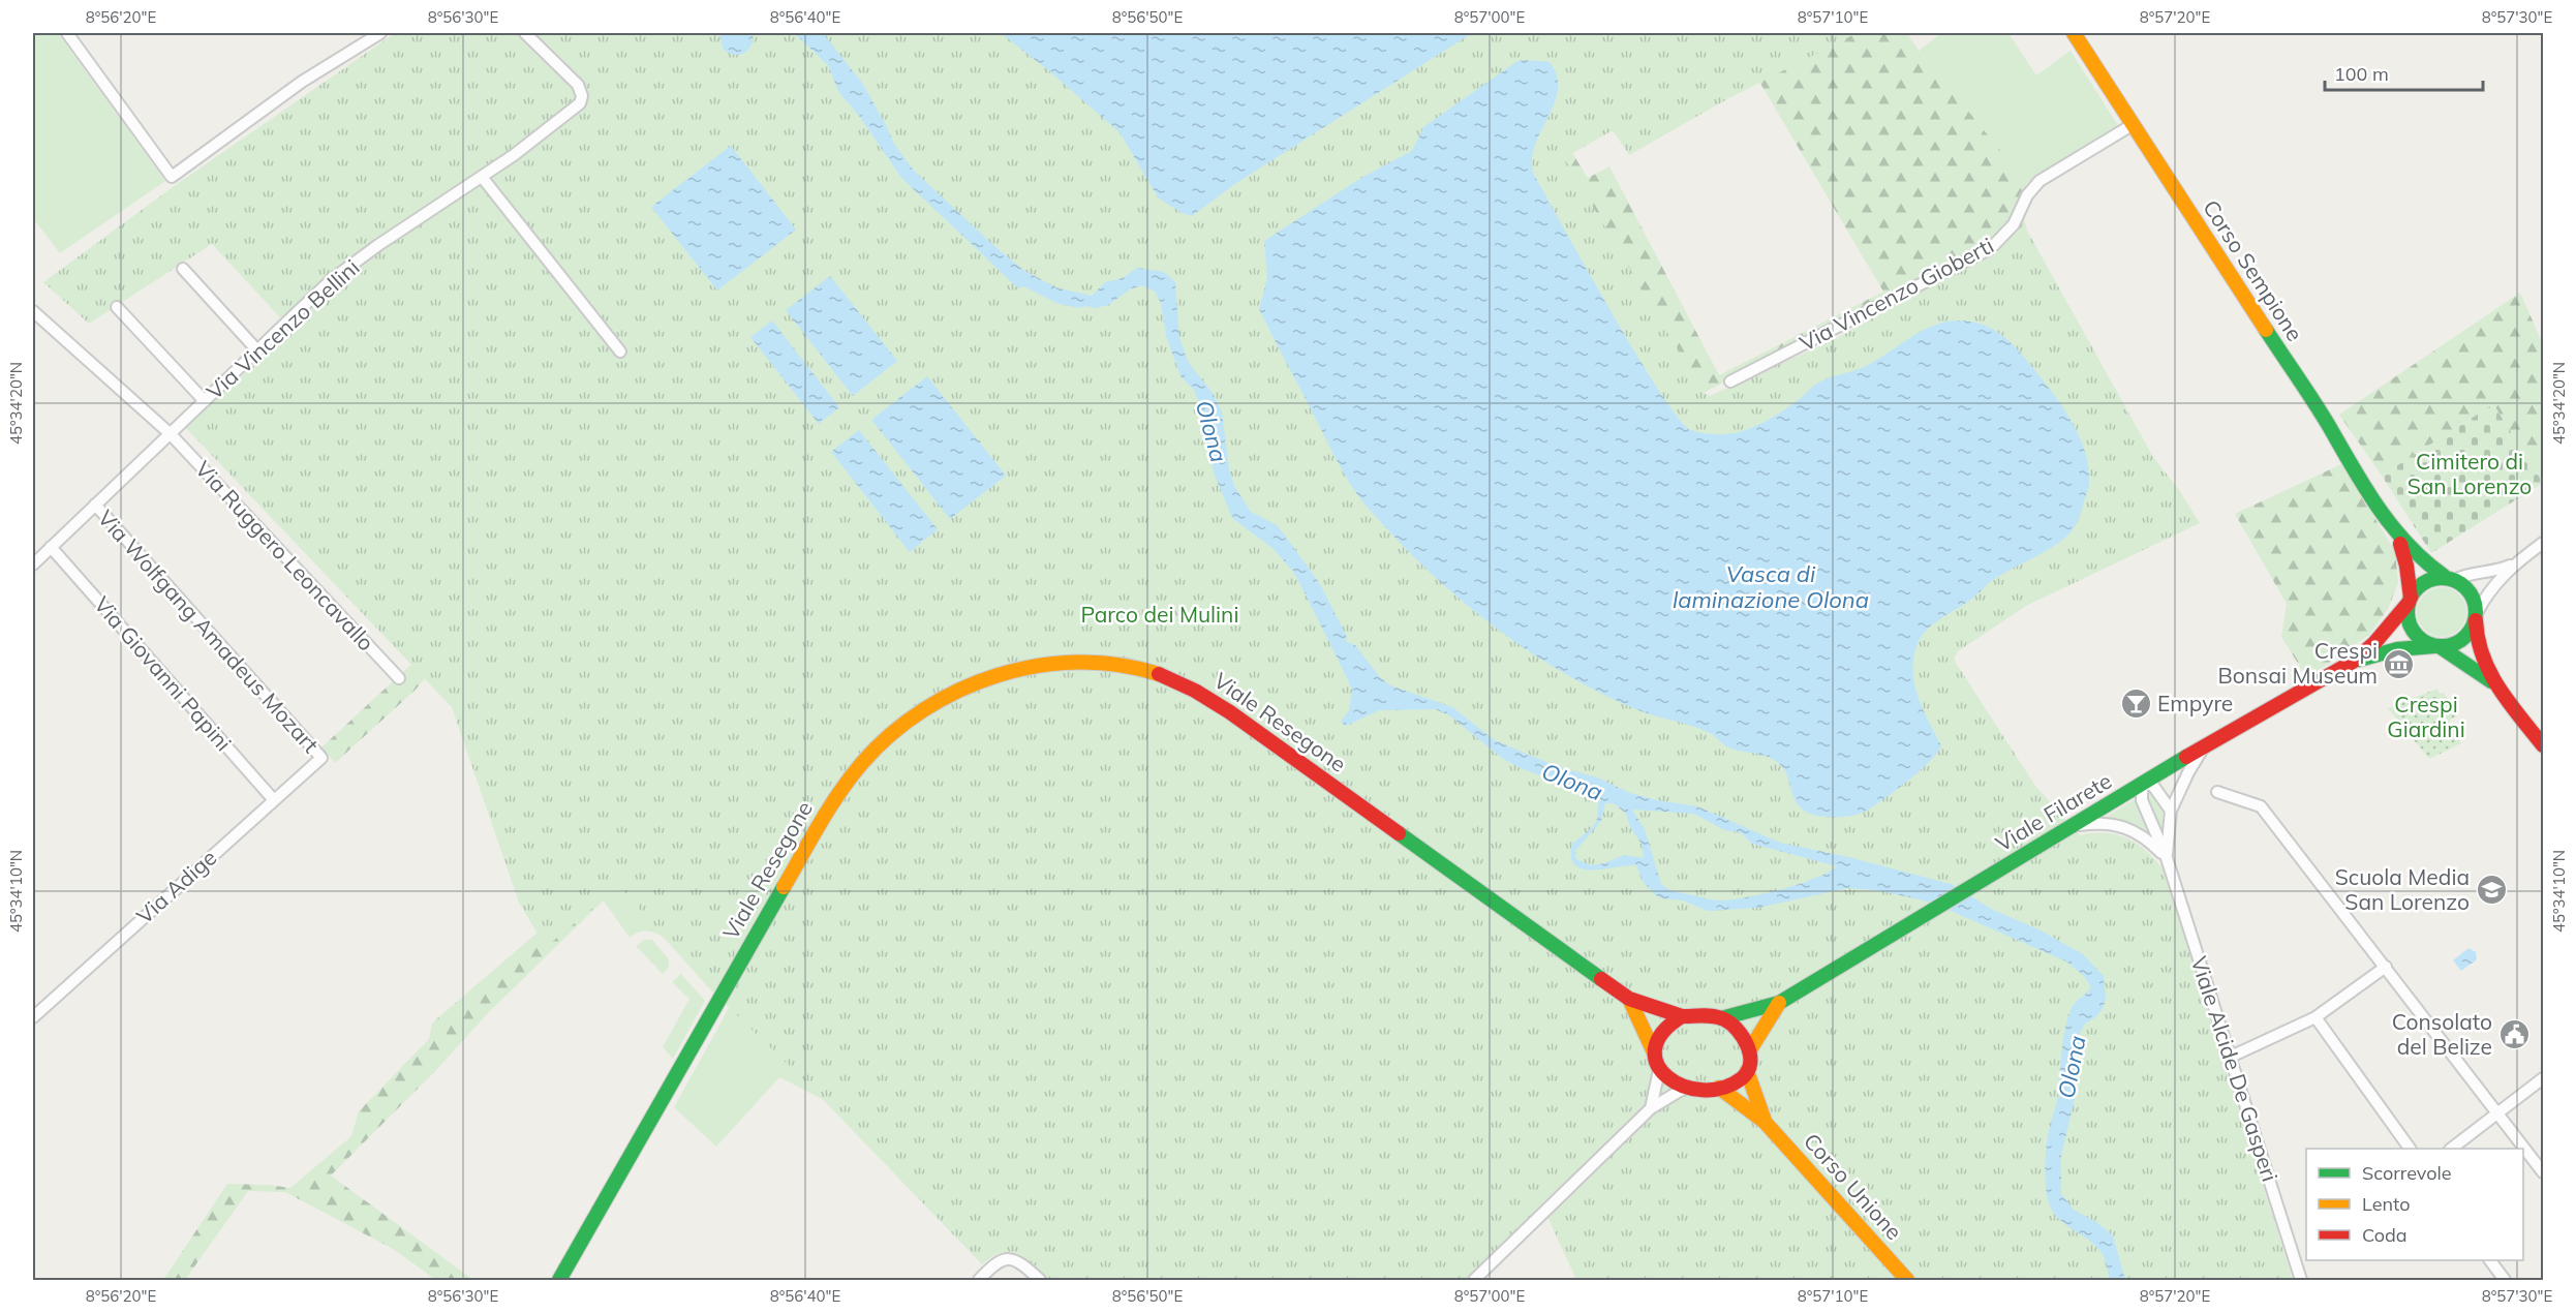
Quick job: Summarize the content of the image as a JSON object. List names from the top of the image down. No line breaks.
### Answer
{"streets":{"street":["Corso Sempione","Via Vincenzo Gioberti","Via Vincenzo Bellini","Via Ruggero Leoncavallo","Via Wolfgang Amadeus Mozart","Via Giovanni Papini","Viale Resegone","Viale Filarete","Via Adige","Viale Alcide De Gasperi","Corso Unione"]},"crossings":[["Corso Sempione","Via Vincenzo Gioberti"],["Corso Sempione","Viale Filarete"],["Via Vincenzo Bellini","Via Ruggero Leoncavallo"],["Via Vincenzo Bellini","Via Wolfgang Amadeus Mozart"],["Via Vincenzo Bellini","Via Giovanni Papini"],["Via Wolfgang Amadeus Mozart","Via Adige"],["Via Giovanni Papini","Via Adige"],["Viale Resegone","Viale Filarete"],["Viale Resegone","Corso Unione"],["Viale Filarete","Viale Alcide De Gasperi"],["Viale Filarete","Corso Unione"]],"water":["Olona","Vasca di laminazione Olona"],"parks":["Cimitero di San Lorenzo","Parco dei Mulini","Crespi Giardini"],"places":{"museum":["Crespi Bonsai Museum"],"bar":["Empyre"],"school or university":["Scuola Media San Lorenzo"],"public building":["Consolato del Belize"]},"legend":["Scorrevole","Lento","Coda"],"scale_bar":"100 m","coordinates":["8°56'20\"E","8°56'30\"E","8°56'40\"E","8°56'50\"E","8°57'00\"E","8°57'10\"E","8°57'20\"E","8°57'30\"E","45°34'20\"N","45°34'10\"N"]}
